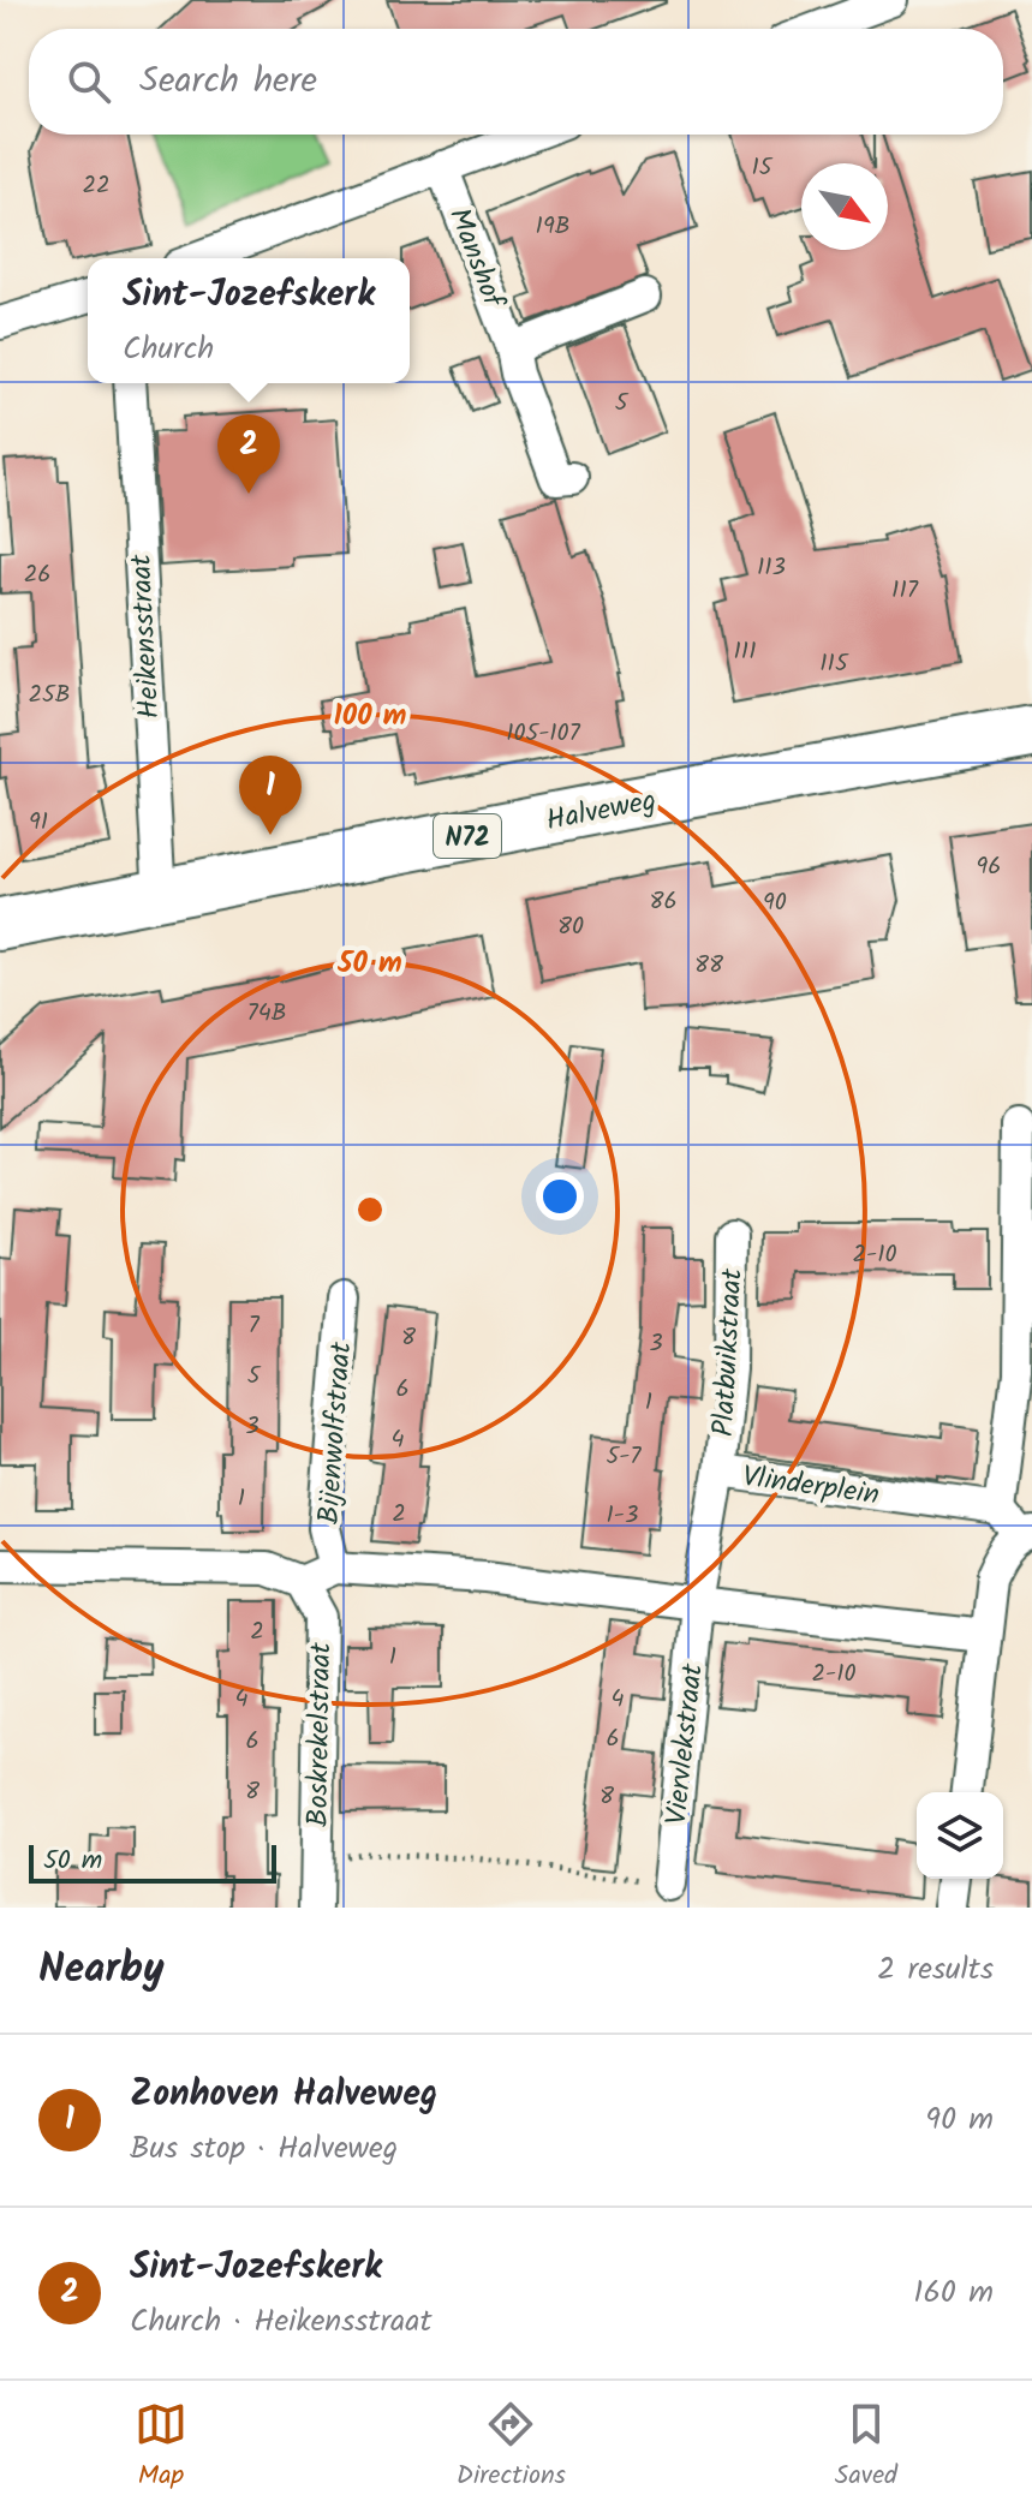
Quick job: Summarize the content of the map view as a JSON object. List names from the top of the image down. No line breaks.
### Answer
{"streets":{"main road":["Halveweg","N72"],"street":["Manshof","Heikensstraat","Platbuikstraat","Bijenwolfstraat","Vlinderplein","Boskrekelstraat","Viervlekstraat"]},"crossings":[["Heikensstraat","Halveweg"],["Platbuikstraat","Vlinderplein"],["Vlinderplein","Viervlekstraat"]],"house_numbers":["15","22","19B","5","113","26","117","111","115","25B","105-107","91","96","86","90","80","88","74B","2-10","7","8","3","5","6","1","3","4","5-7","1","2","1-3","2","1","2-10","4","4","6","6","8","8"],"scale_bar":"50 m","north":"bottom right","page":{"search":"Search here","popup":["Sint-Jozefskerk","Church"],"pins":["2","1"],"scale":"50 m","heading":["Nearby","2 results"],"list":[{"mark":"1","name":"Zonhoven Halveweg","note":"Bus stop · Halveweg","value":"90 m"},{"mark":"2","name":"Sint-Jozefskerk","note":"Church · Heikensstraat","value":"160 m"}],"nav":["Map","Directions","Saved"]},"rings":["100 m","50 m"]}
